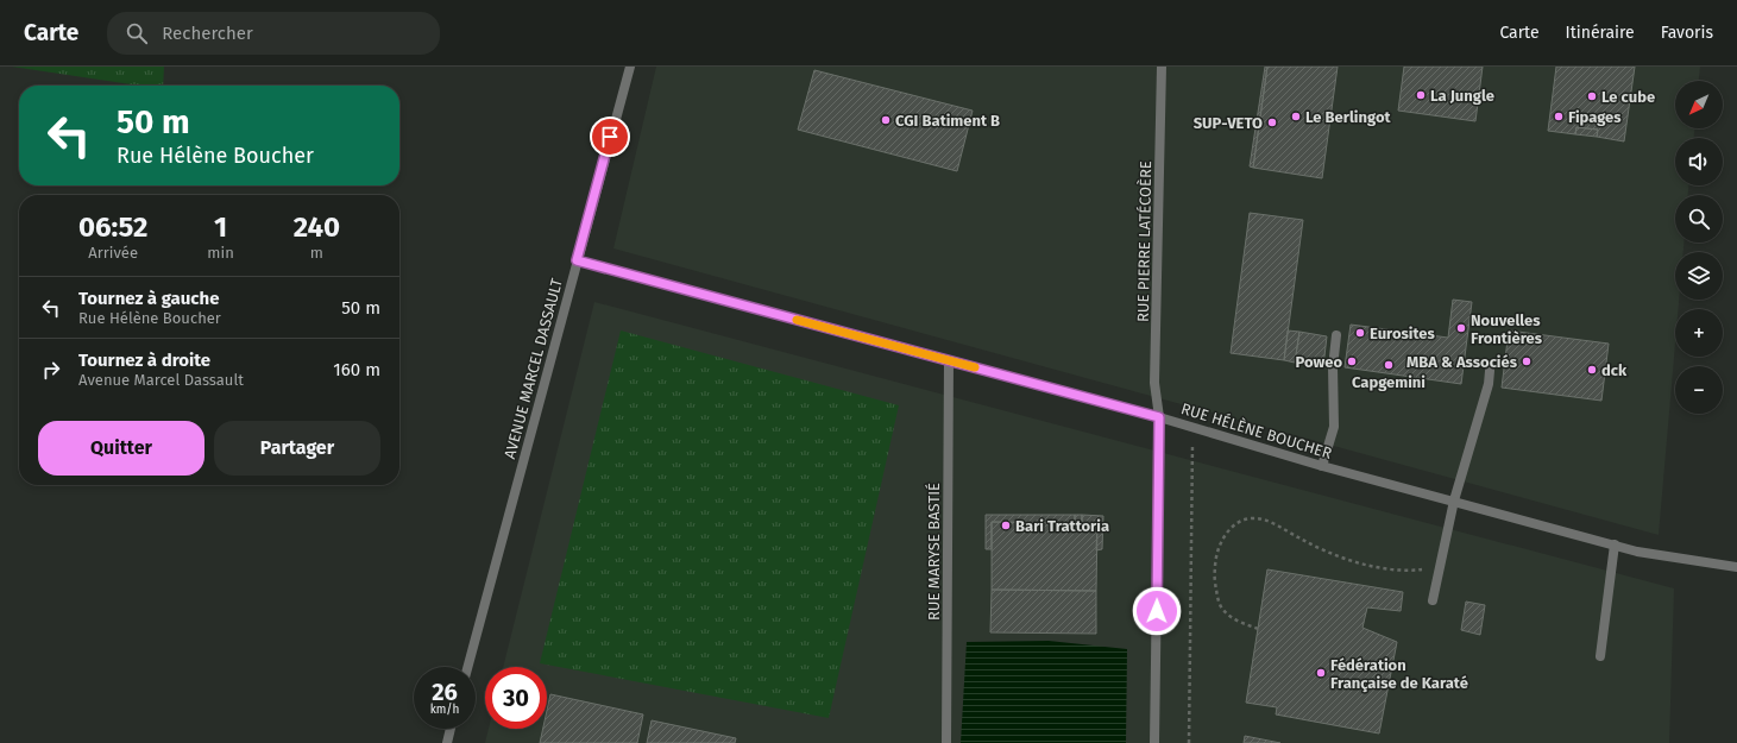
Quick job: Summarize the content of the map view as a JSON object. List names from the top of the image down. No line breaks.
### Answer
{"streets":{"street":["RUE PIERRE LATÉCOÈRE","AVENUE MARCEL DASSAULT","RUE HÉLÈNE BOUCHER","RUE MARYSE BASTIÉ"]},"crossings":[["RUE PIERRE LATÉCOÈRE","RUE HÉLÈNE BOUCHER"],["AVENUE MARCEL DASSAULT","RUE HÉLÈNE BOUCHER"],["RUE HÉLÈNE BOUCHER","RUE MARYSE BASTIÉ"]],"places":["La Jungle","Le cube","Le Berlingot","Fipages","CGI Batiment B","SUP-VETO","Nouvelles Frontières","Eurosites","Poweo","MBA & Associés","Capgemini","dck","Bari Trattoria","Fédération Française de Karaté"],"north":"bottom left","page":{"header":"Carte","search":"Rechercher","nav":["Carte","Itinéraire","Favoris"],"map_buttons":["+","−"],"turn":["50 m","Rue Hélène Boucher"],"eta":["06:52","Arrivée","1","min","240","m"],"list":[{"name":"Tournez à gauche","note":"Rue Hélène Boucher","value":"50 m"},{"name":"Tournez à droite","note":"Avenue Marcel Dassault","value":"160 m"}],"buttons":["Quitter","Partager"],"speed":"26 km/h","limit":"30"}}
